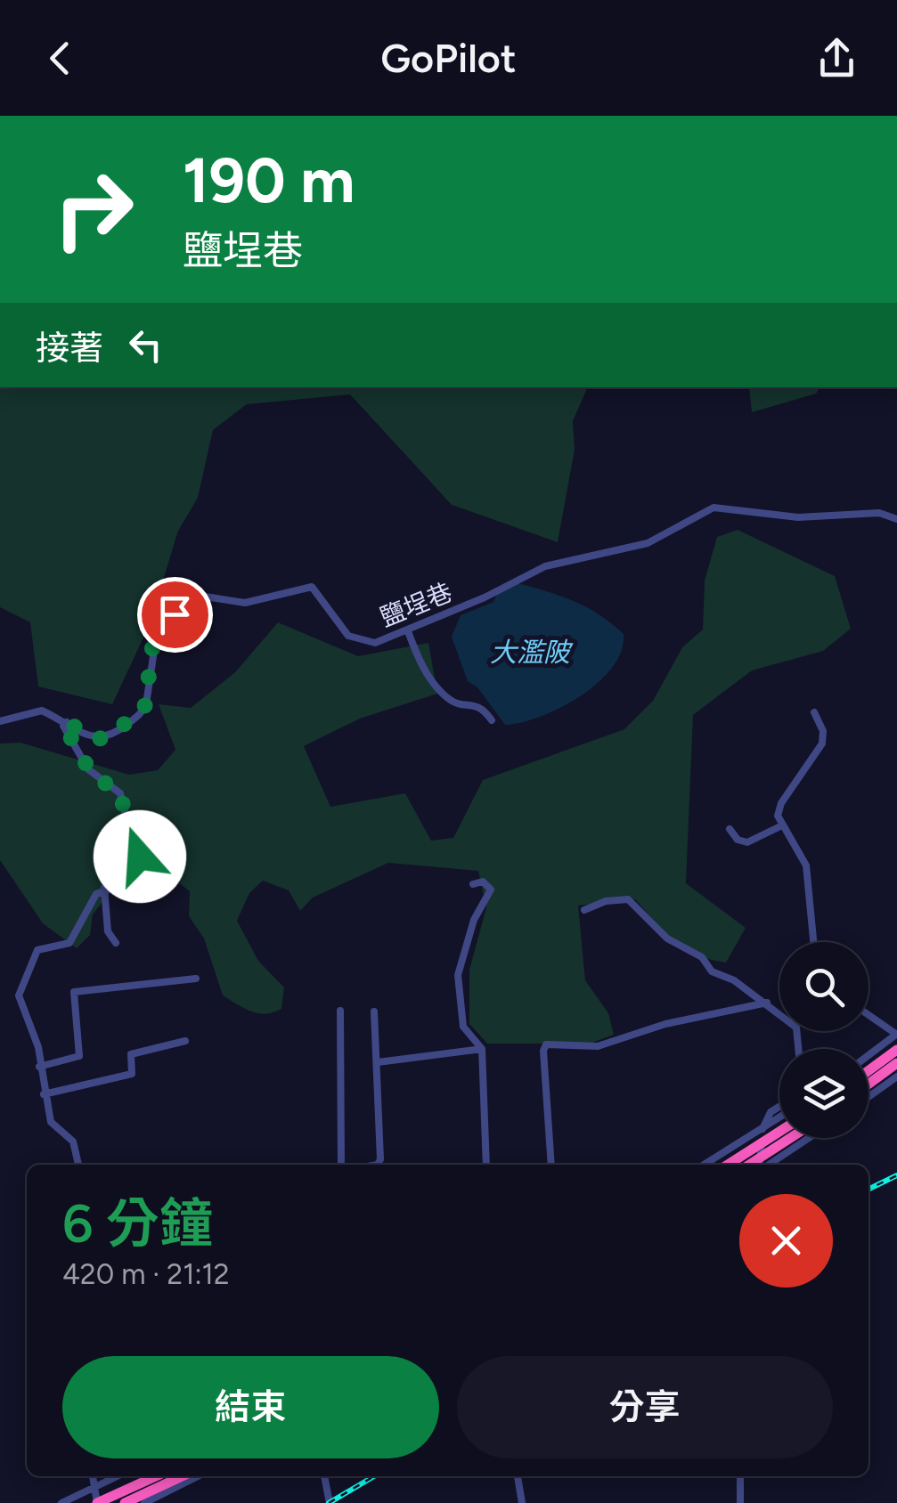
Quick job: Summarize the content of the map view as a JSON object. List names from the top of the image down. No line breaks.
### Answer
{"streets":{"street":["鹽埕巷"]},"water":["大濫陂"],"page":{"header":"GoPilot","turn":["190 m","鹽埕巷"],"then":"接著","heading":["6 分鐘","420 m · 21:12"],"buttons":["結束","分享"]}}
